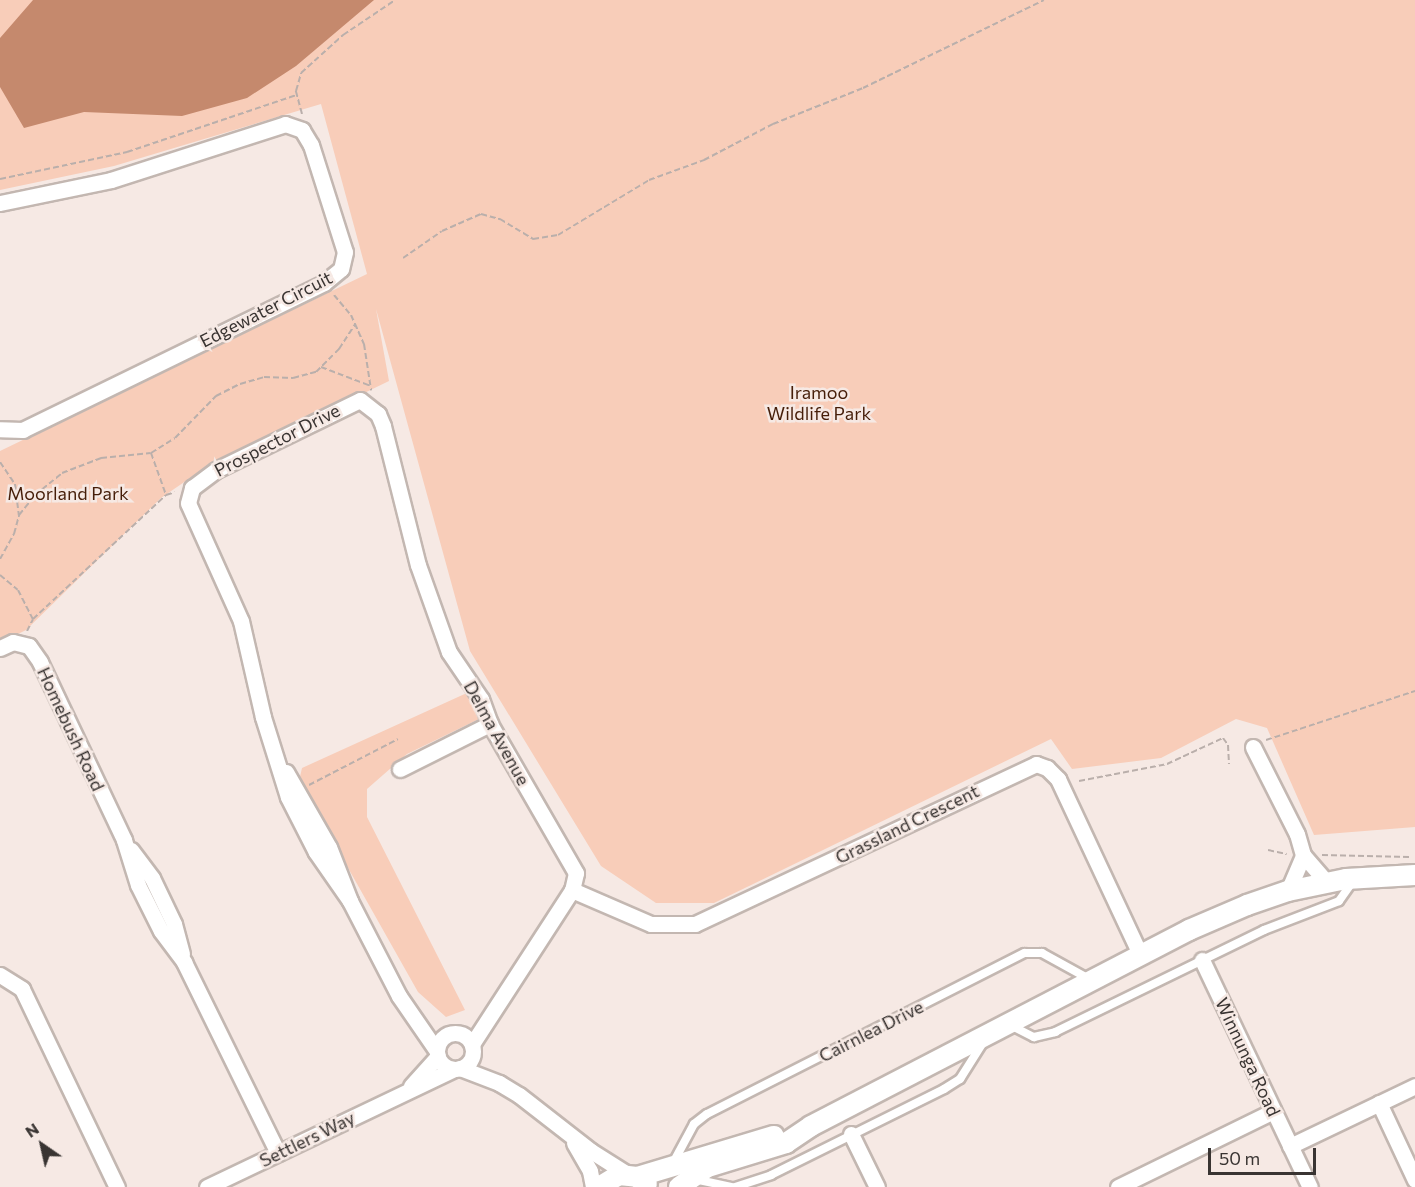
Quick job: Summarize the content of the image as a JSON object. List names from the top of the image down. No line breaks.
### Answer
{"streets":{"street":["Edgewater Circuit","Prospector Drive","Homebush Road","Delma Avenue","Grassland Crescent","Winnunga Road","Settlers Way"],"lane":["Cairnlea Drive"]},"crossings":[["Prospector Drive","Delma Avenue"],["Prospector Drive","Settlers Way"],["Homebush Road","Settlers Way"],["Delma Avenue","Grassland Crescent"]],"parks":["Iramoo Wildlife Park","Moorland Park"],"scale_bar":"50 m","north":"top left"}
